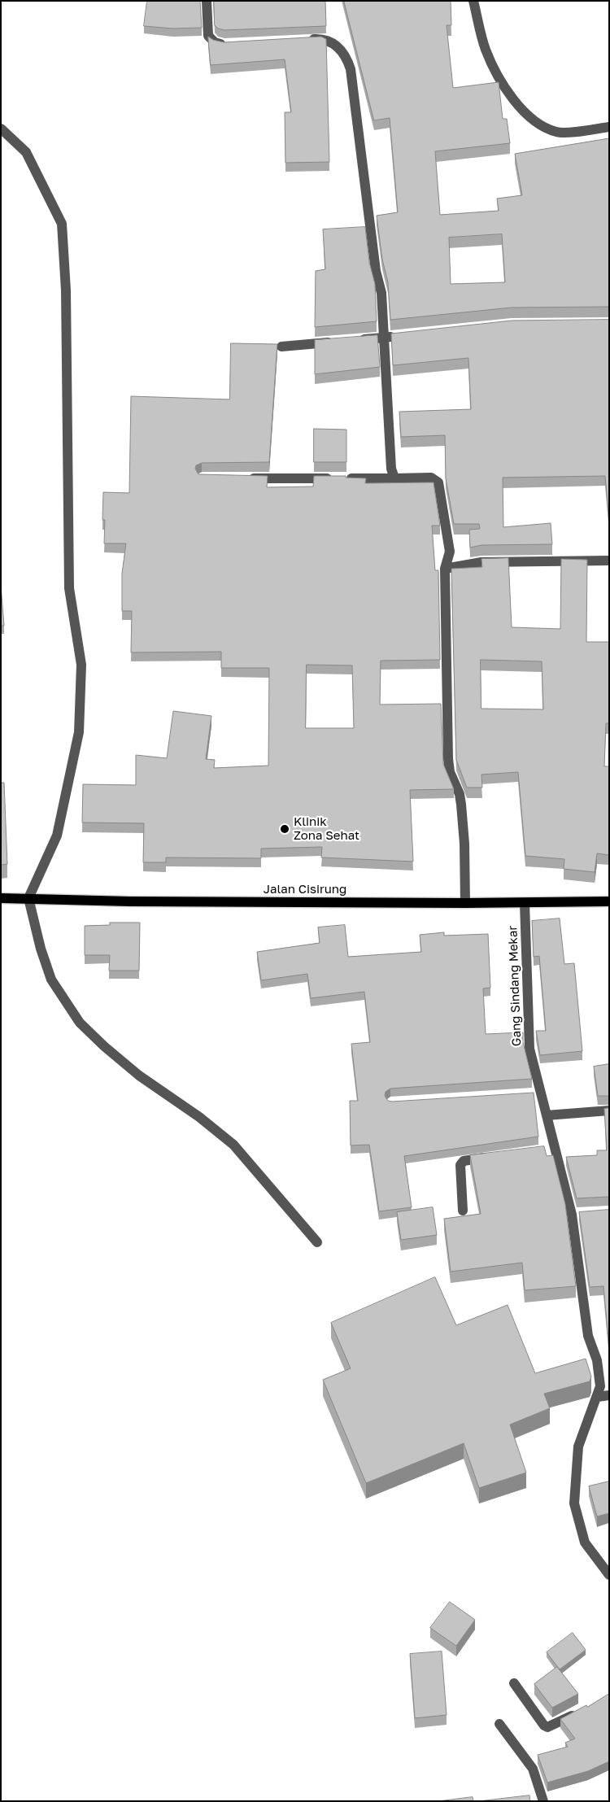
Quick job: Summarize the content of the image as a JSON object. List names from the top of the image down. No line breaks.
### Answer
{"streets":{"main road":["Jalan Cisirung"],"street":["Gang Sindang Mekar"]},"crossings":[["Jalan Cisirung","Gang Sindang Mekar"]],"places":["Klinik Zona Sehat"]}
